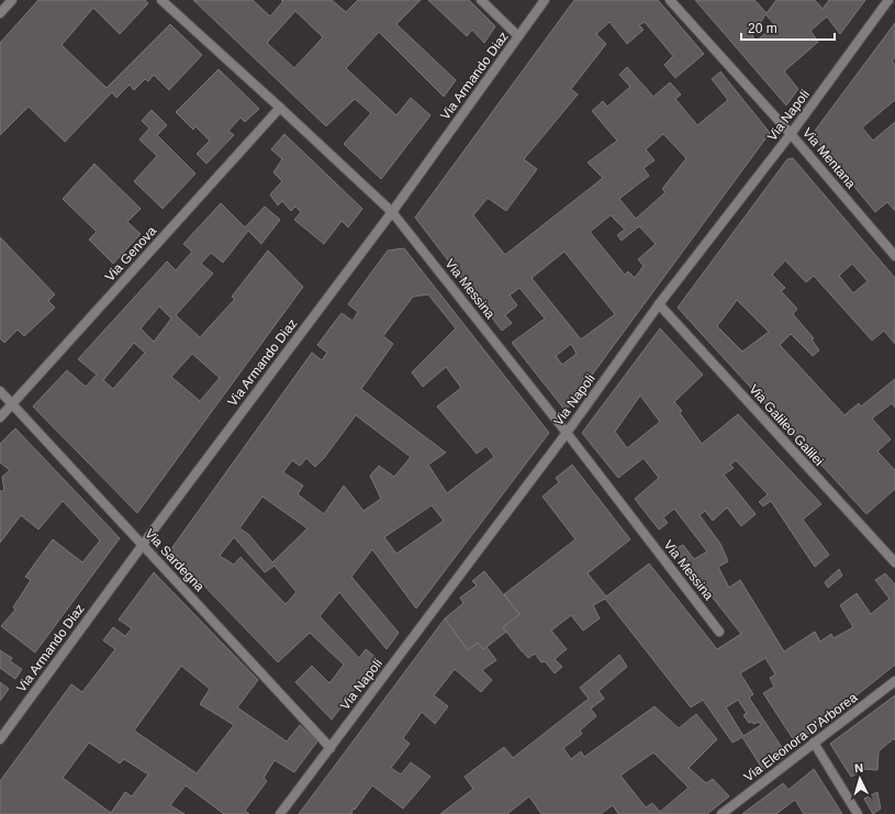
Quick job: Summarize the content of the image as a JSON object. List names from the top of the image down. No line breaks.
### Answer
{"streets":{"street":["Via Armando Diaz","Via Napoli","Via Mentana","Via Genova","Via Messina","Via Galileo Galilei","Via Sardegna","Via Eleonora D'Arborea"]},"crossings":[["Via Armando Diaz","Via Messina"],["Via Armando Diaz","Via Sardegna"],["Via Napoli","Via Mentana"],["Via Napoli","Via Messina"],["Via Napoli","Via Galileo Galilei"],["Via Napoli","Via Sardegna"],["Via Genova","Via Messina"],["Via Genova","Via Sardegna"]],"scale_bar":"20 m","north":"top"}
